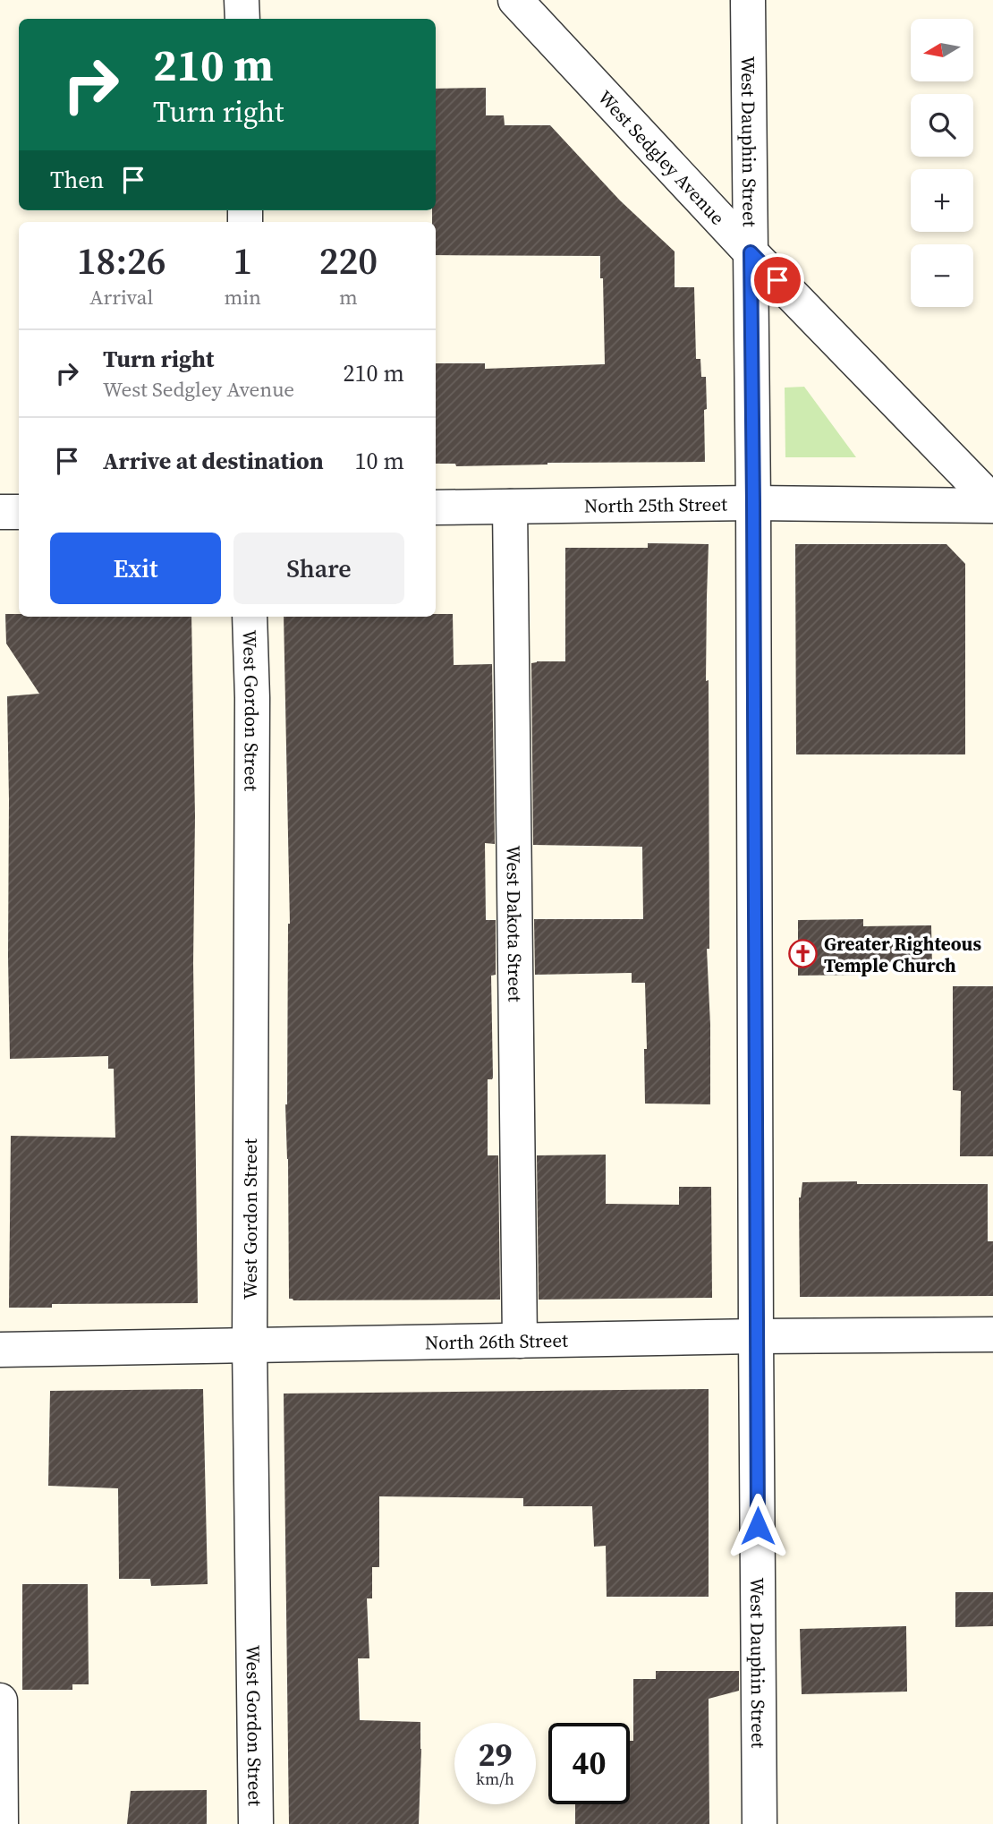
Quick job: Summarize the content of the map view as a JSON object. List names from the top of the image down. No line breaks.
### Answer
{"streets":{"street":["West Dauphin Street","West Sedgley Avenue","North 25th Street","West Gordon Street","West Dakota Street","North 26th Street"]},"crossings":[["West Dauphin Street","West Sedgley Avenue"],["West Dauphin Street","North 25th Street"],["West Dauphin Street","North 26th Street"],["West Sedgley Avenue","North 25th Street"],["North 25th Street","West Dakota Street"],["West Gordon Street","North 26th Street"],["West Dakota Street","North 26th Street"]],"places":{"church":["Greater Righteous Temple Church"]},"north":"left","page":{"map_buttons":["+","−"],"turn":["210 m","Turn right"],"then":"Then","eta":["18:26","Arrival","1","min","220","m"],"list":[{"name":"Turn right","note":"West Sedgley Avenue","value":"210 m"},{"name":"Arrive at destination","value":"10 m"}],"buttons":["Exit","Share"],"speed":"29 km/h","limit":"40"}}
